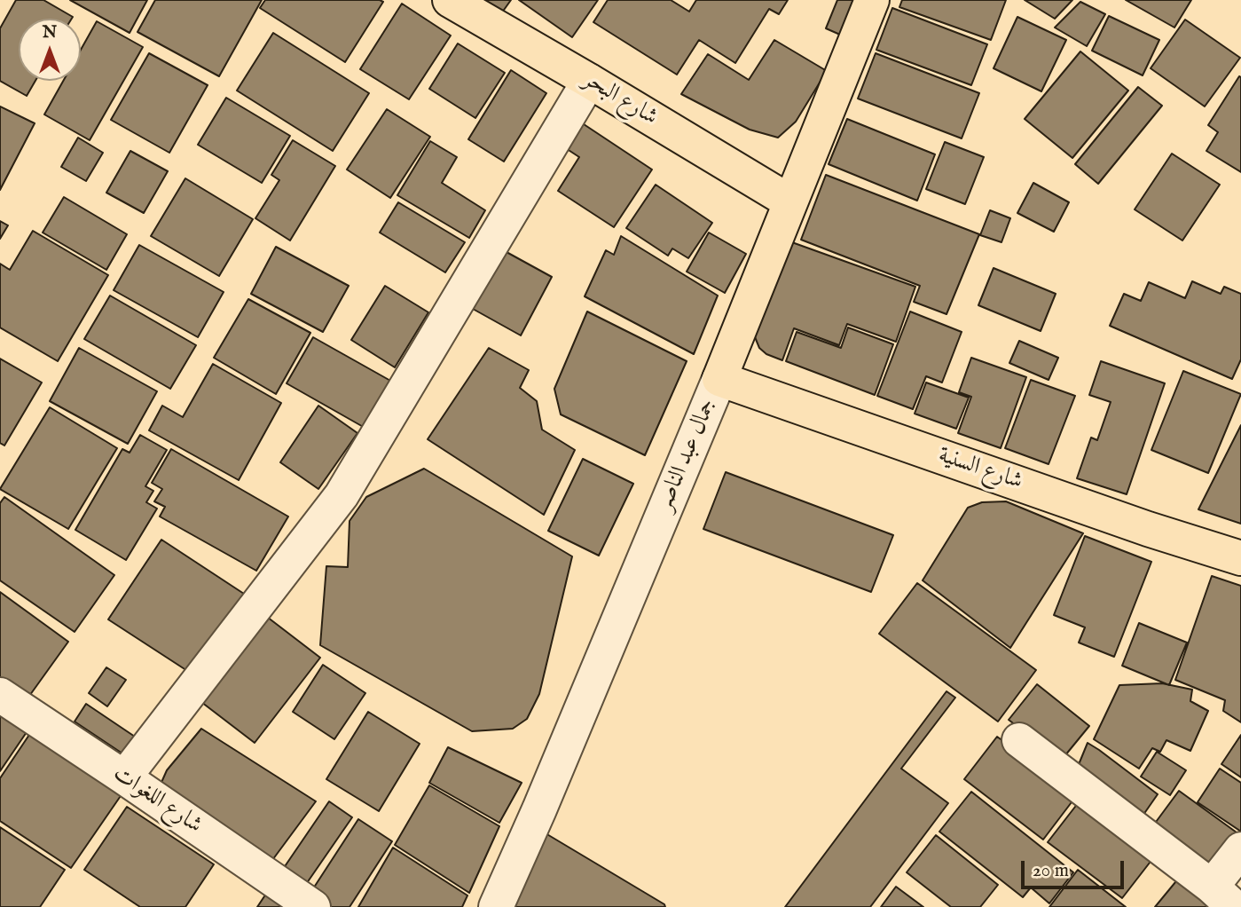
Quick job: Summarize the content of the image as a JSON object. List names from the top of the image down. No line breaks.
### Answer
{"streets":{"main road":["شارع البحر","جمال عبد الناصر","شارع السنية"],"street":["شارع اللغوات"]},"crossings":[["شارع البحر","جمال عبد الناصر"],["جمال عبد الناصر","شارع السنية"]],"scale_bar":"20 m","north":"top"}
